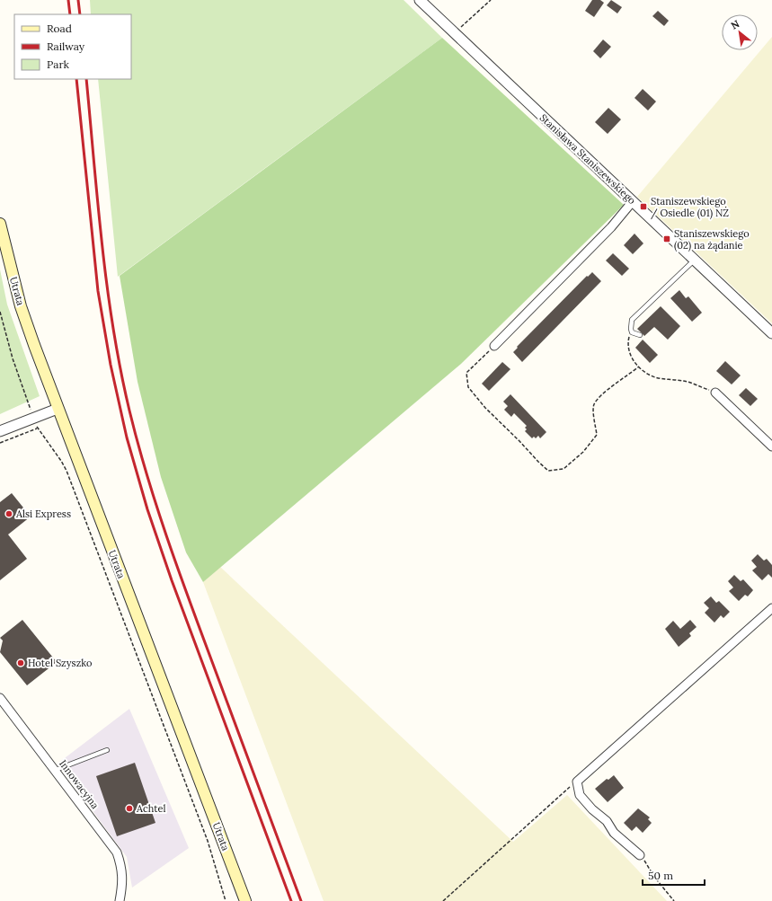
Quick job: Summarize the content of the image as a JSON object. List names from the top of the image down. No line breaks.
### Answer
{"streets":{"main road":["Utrata"],"street":["Stanisława Staniszewskiego","Innowacyjna"]},"places":{"transit":["Staniszewskiego / Osiedle (01) NŻ","Staniszewskiego (02) na żądanie"],"other":["Alsi Express","Hotel Szyszko","Achtel"]},"legend":["Road","Railway","Park"],"scale_bar":"50 m","north":"top left"}
